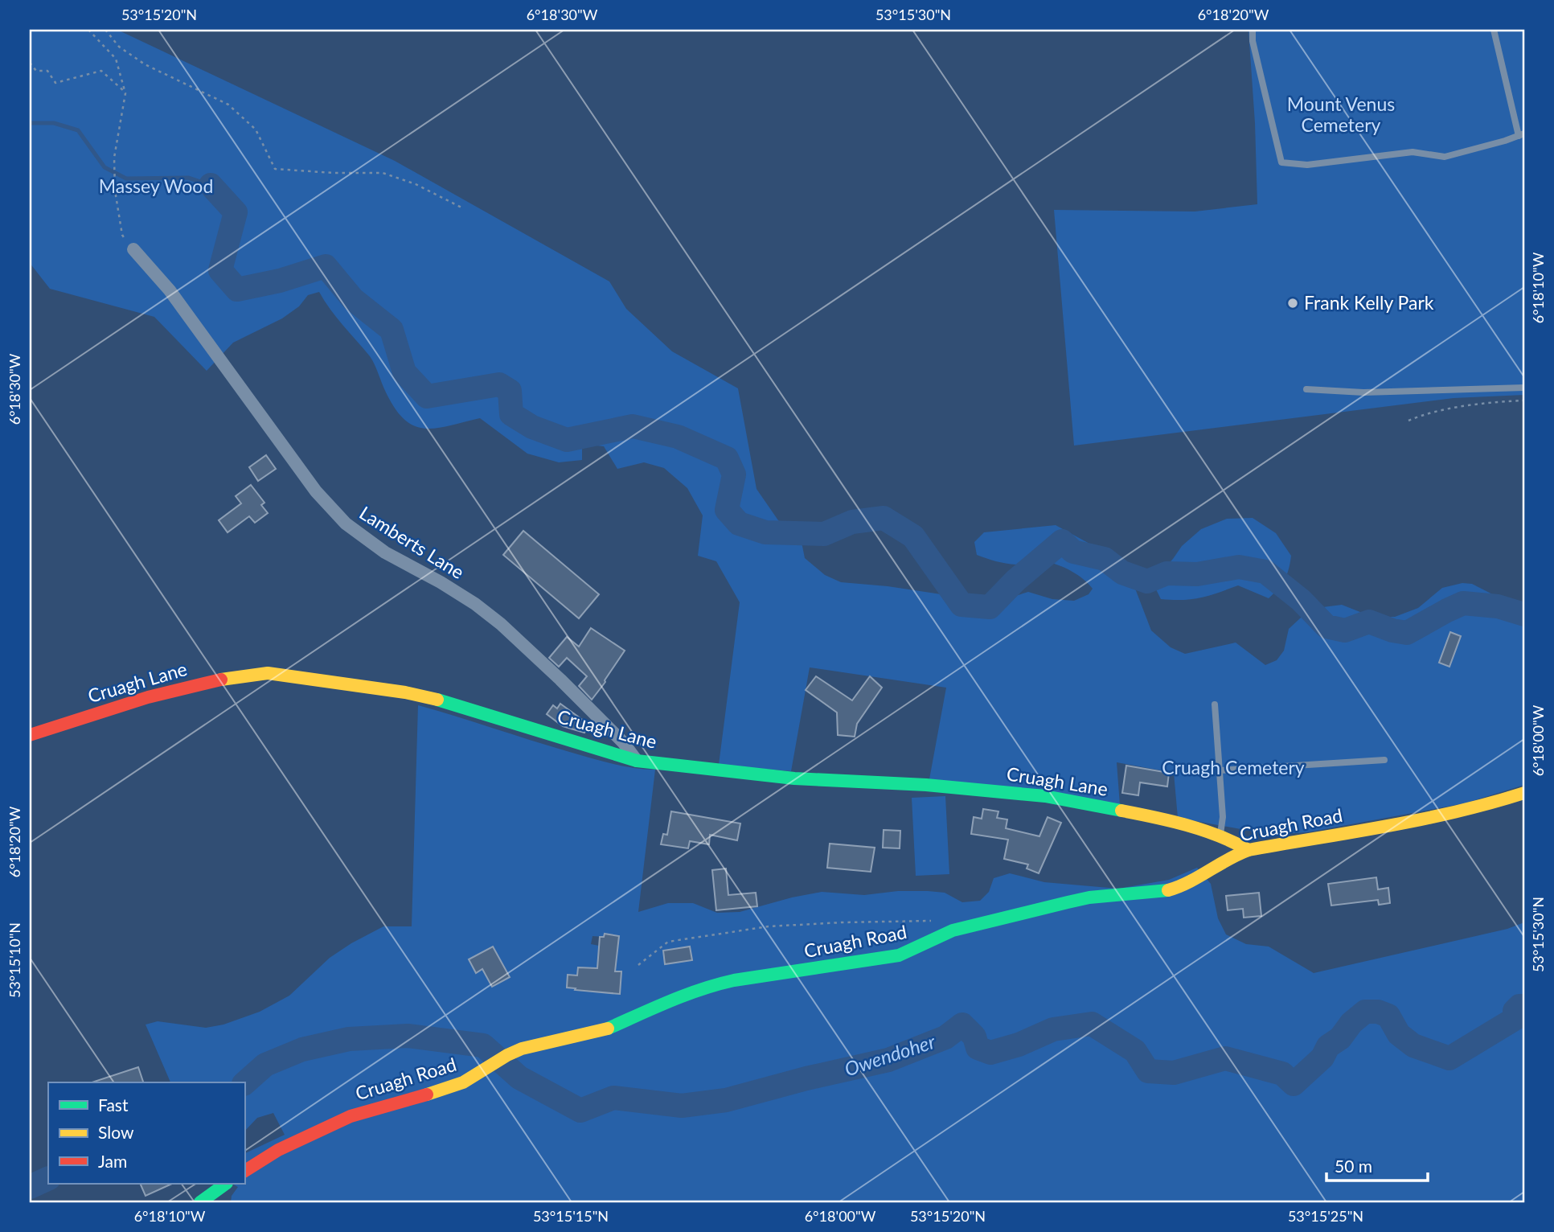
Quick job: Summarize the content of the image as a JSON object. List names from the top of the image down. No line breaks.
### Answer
{"streets":{"main road":["Cruagh Lane","Cruagh Road"],"street":["Lamberts Lane"]},"crossings":[["Lamberts Lane","Cruagh Lane"],["Cruagh Lane","Cruagh Road"]],"water":["Owendoher"],"parks":["Mount Venus Cemetery","Massey Wood","Cruagh Cemetery"],"places":["Frank Kelly Park"],"legend":["Fast","Slow","Jam"],"scale_bar":"50 m","coordinates":["53°15'20\"N","6°18'30\"W","53°15'30\"N","6°18'20\"W","6°18'10\"W","6°18'00\"W","53°15'10\"N","53°15'15\"N","53°15'25\"N"]}
